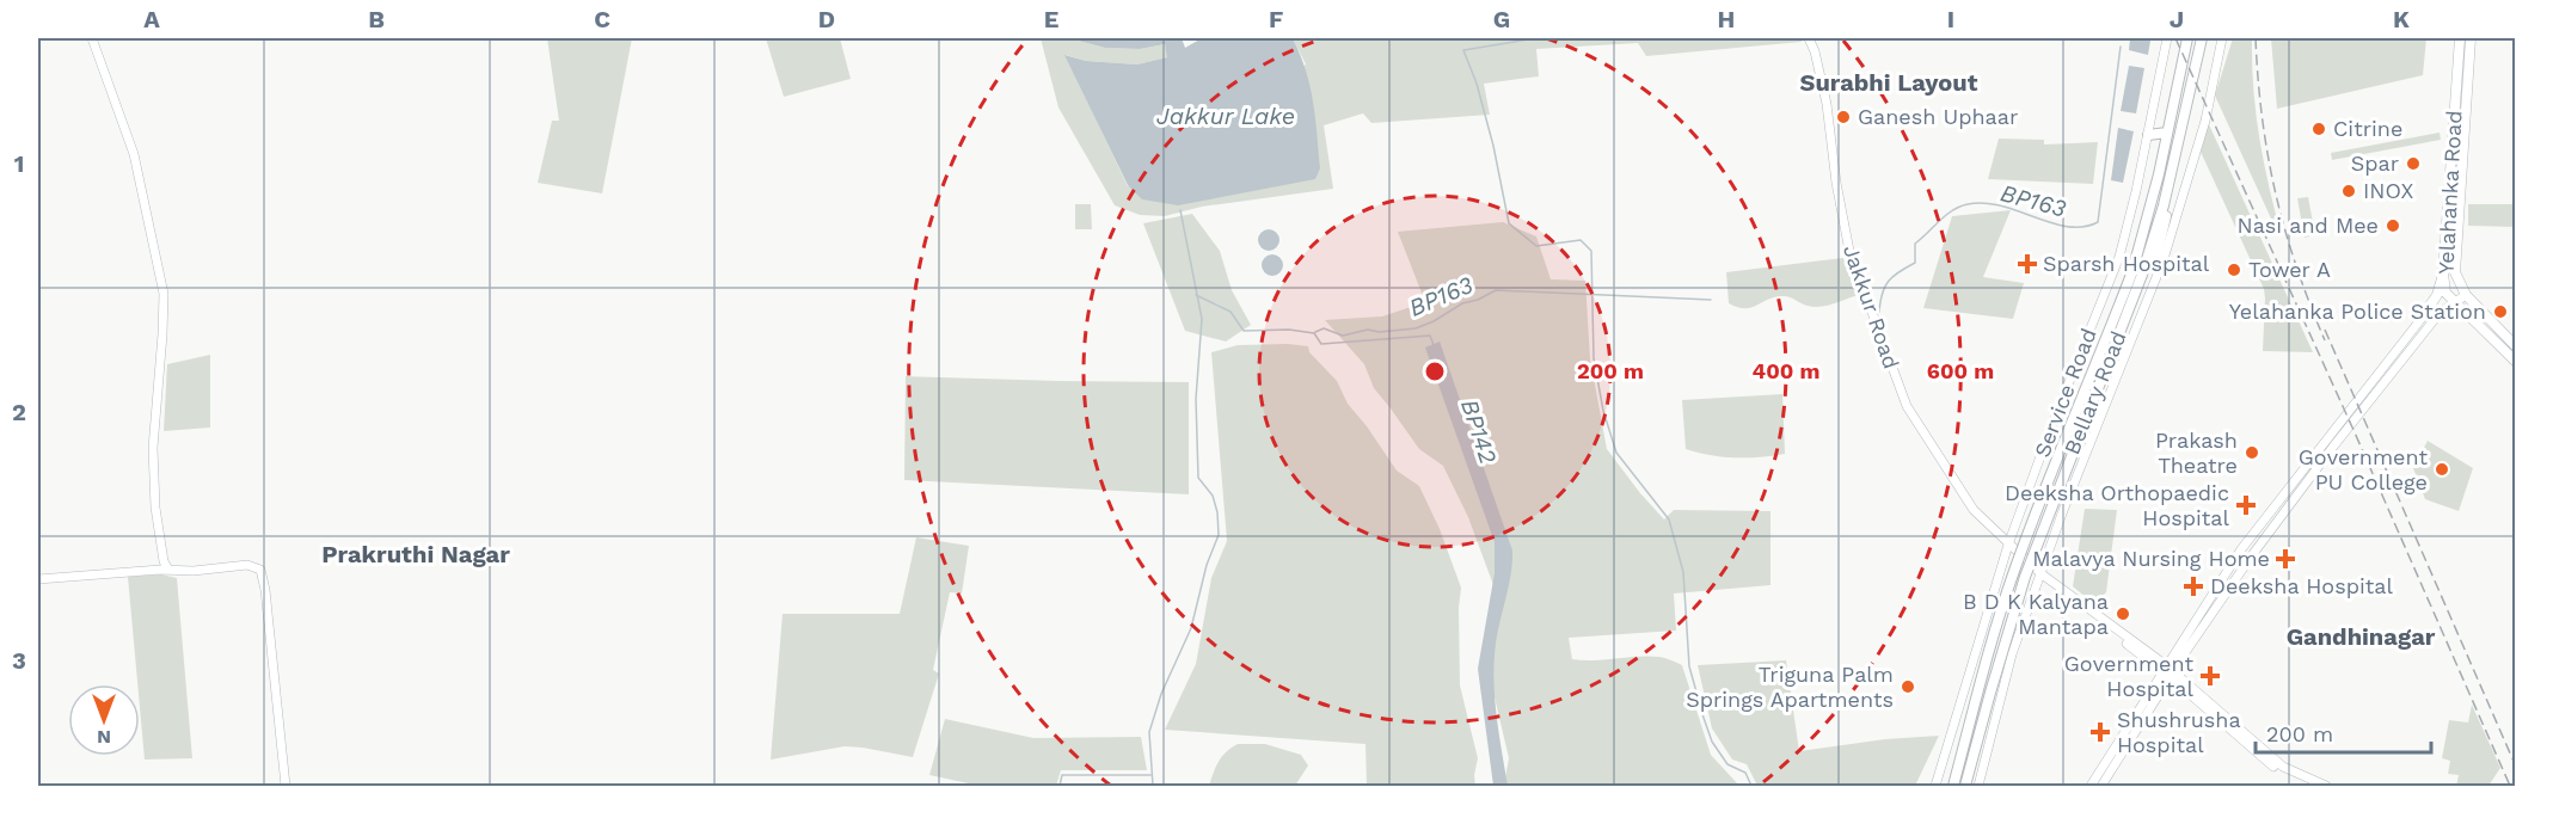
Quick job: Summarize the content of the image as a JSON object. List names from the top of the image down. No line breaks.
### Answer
{"streets":{"highway":["Bellary Road"],"main road":["Yelahanka Road","Jakkur Road","Service Road"]},"crossings":[["Jakkur Road","Service Road"]],"districts":["Surabhi Layout","Prakruthi Nagar","Gandhinagar"],"water":["Jakkur Lake","BP163","BP142"],"places":{"other":["Ganesh Uphaar","Citrine","Spar","INOX","Nasi and Mee","Tower A","Yelahanka Police Station","Prakash Theatre","Government PU College","B D K Kalyana Mantapa","Triguna Palm Springs Apartments"],"health":["Sparsh Hospital","Deeksha Orthopaedic Hospital","Malavya Nursing Home","Deeksha Hospital","Government Hospital","Shushrusha Hospital"]},"scale_bar":"200 m","north":"bottom","grid":{"columns":["A","B","C","D","E","F","G","H","I","J","K"],"rows":["1","2","3"]},"rings":["200 m","400 m","600 m"]}
